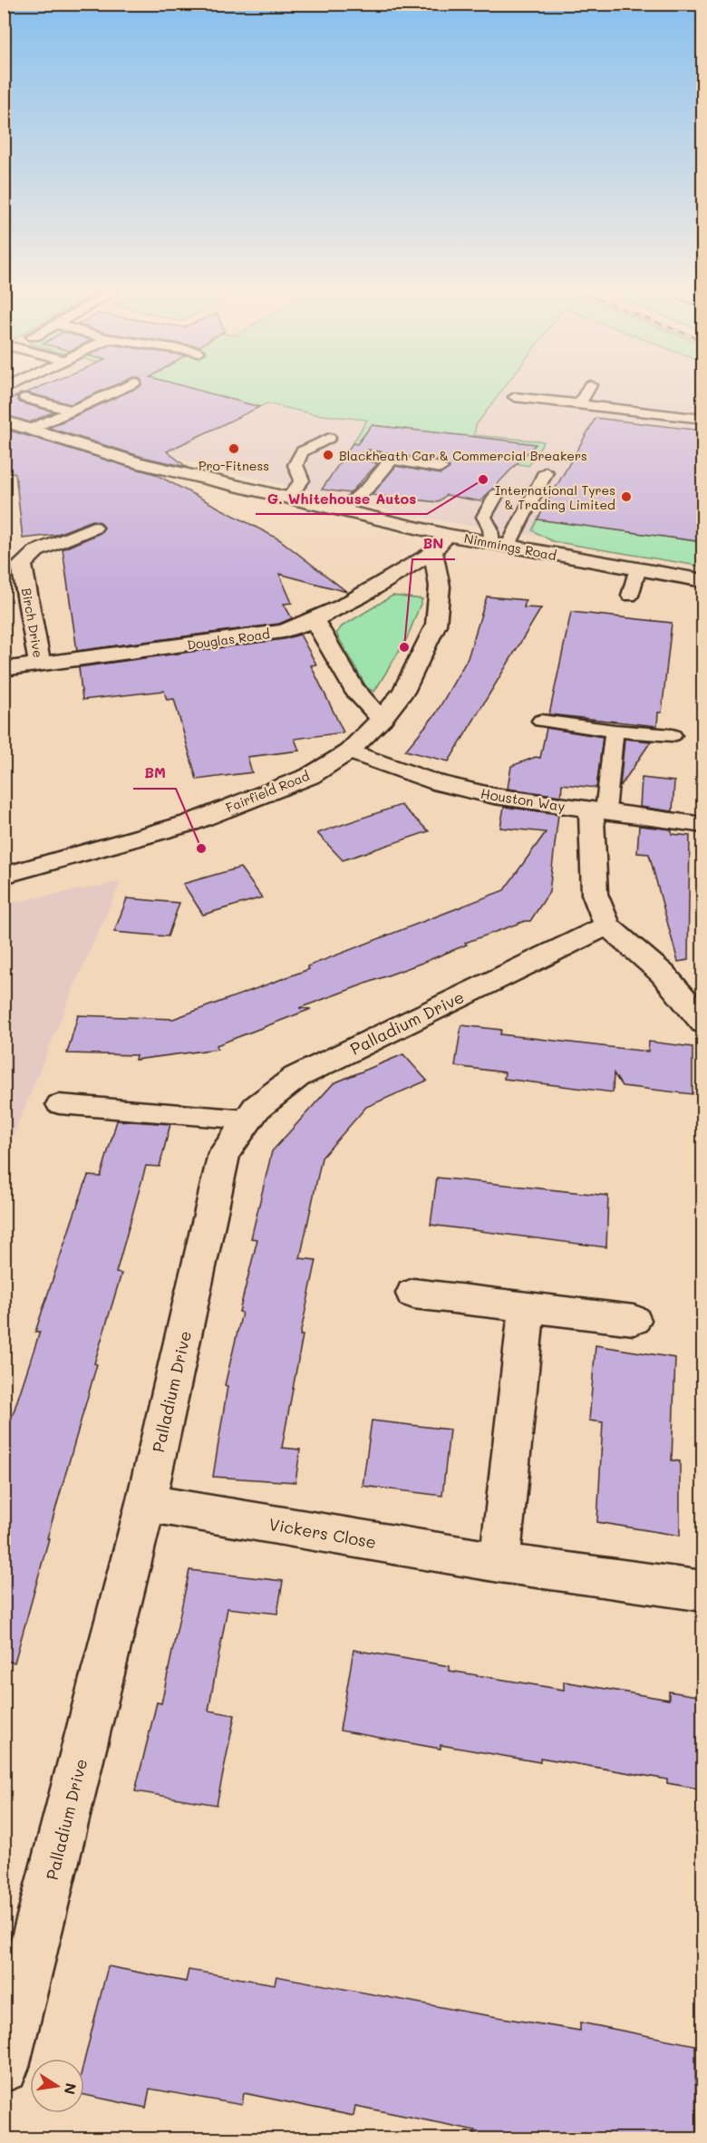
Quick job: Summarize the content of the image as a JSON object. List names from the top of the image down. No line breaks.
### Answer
{"streets":{"street":["Nimmings Road","Birch Drive","Douglas Road","Fairfield Road","Houston Way","Palladium Drive","Vickers Close"]},"crossings":[["Nimmings Road","Douglas Road"],["Nimmings Road","Fairfield Road"],["Birch Drive","Douglas Road"],["Douglas Road","Fairfield Road"],["Fairfield Road","Houston Way"],["Palladium Drive","Vickers Close"]],"places":["Pro-Fitness","Blackheath Car & Commercial Breakers","G. Whitehouse Autos","International Tyres & Trading Limited","BN","BM"],"north":"right"}
